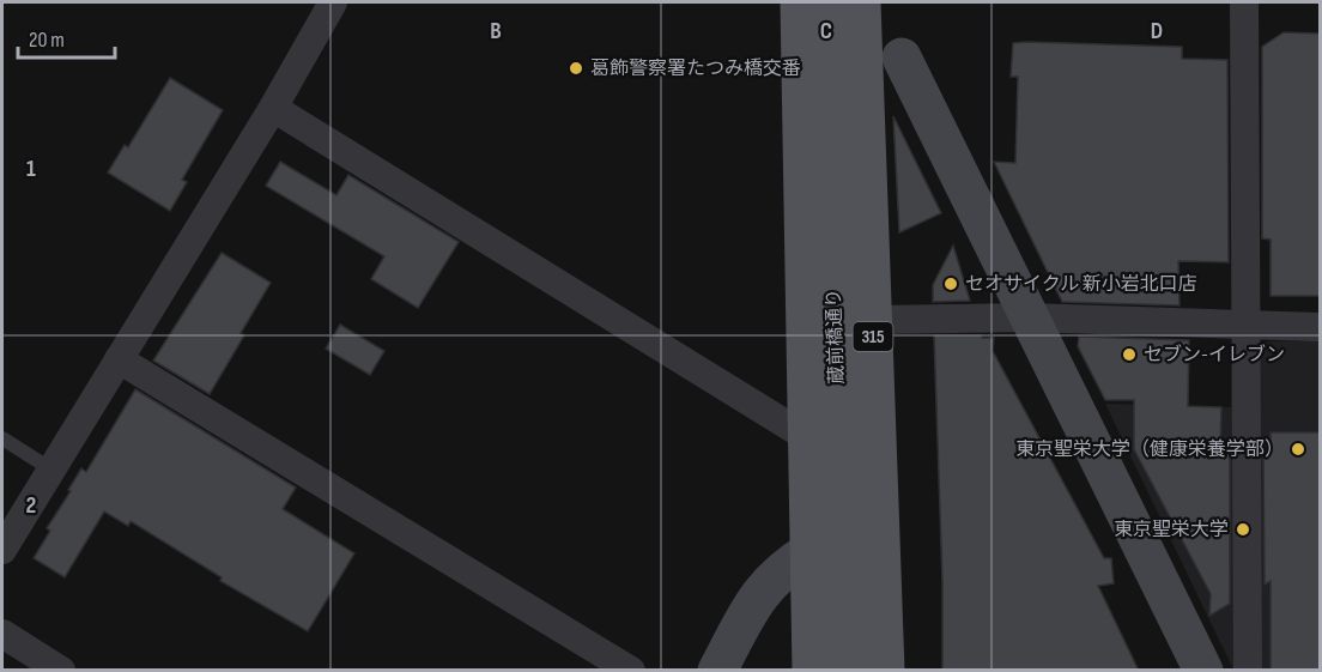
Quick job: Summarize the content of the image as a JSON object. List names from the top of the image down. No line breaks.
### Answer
{"streets":{"main road":["蔵前橋通り","315"]},"places":["葛飾警察署たつみ橋交番","セオサイクル 新小岩北口店","セブン-イレブン","東京聖栄大学（健康栄養学部）","東京聖栄大学"],"scale_bar":"20 m","grid":{"columns":["B","C","D"],"rows":["1","2"]}}
